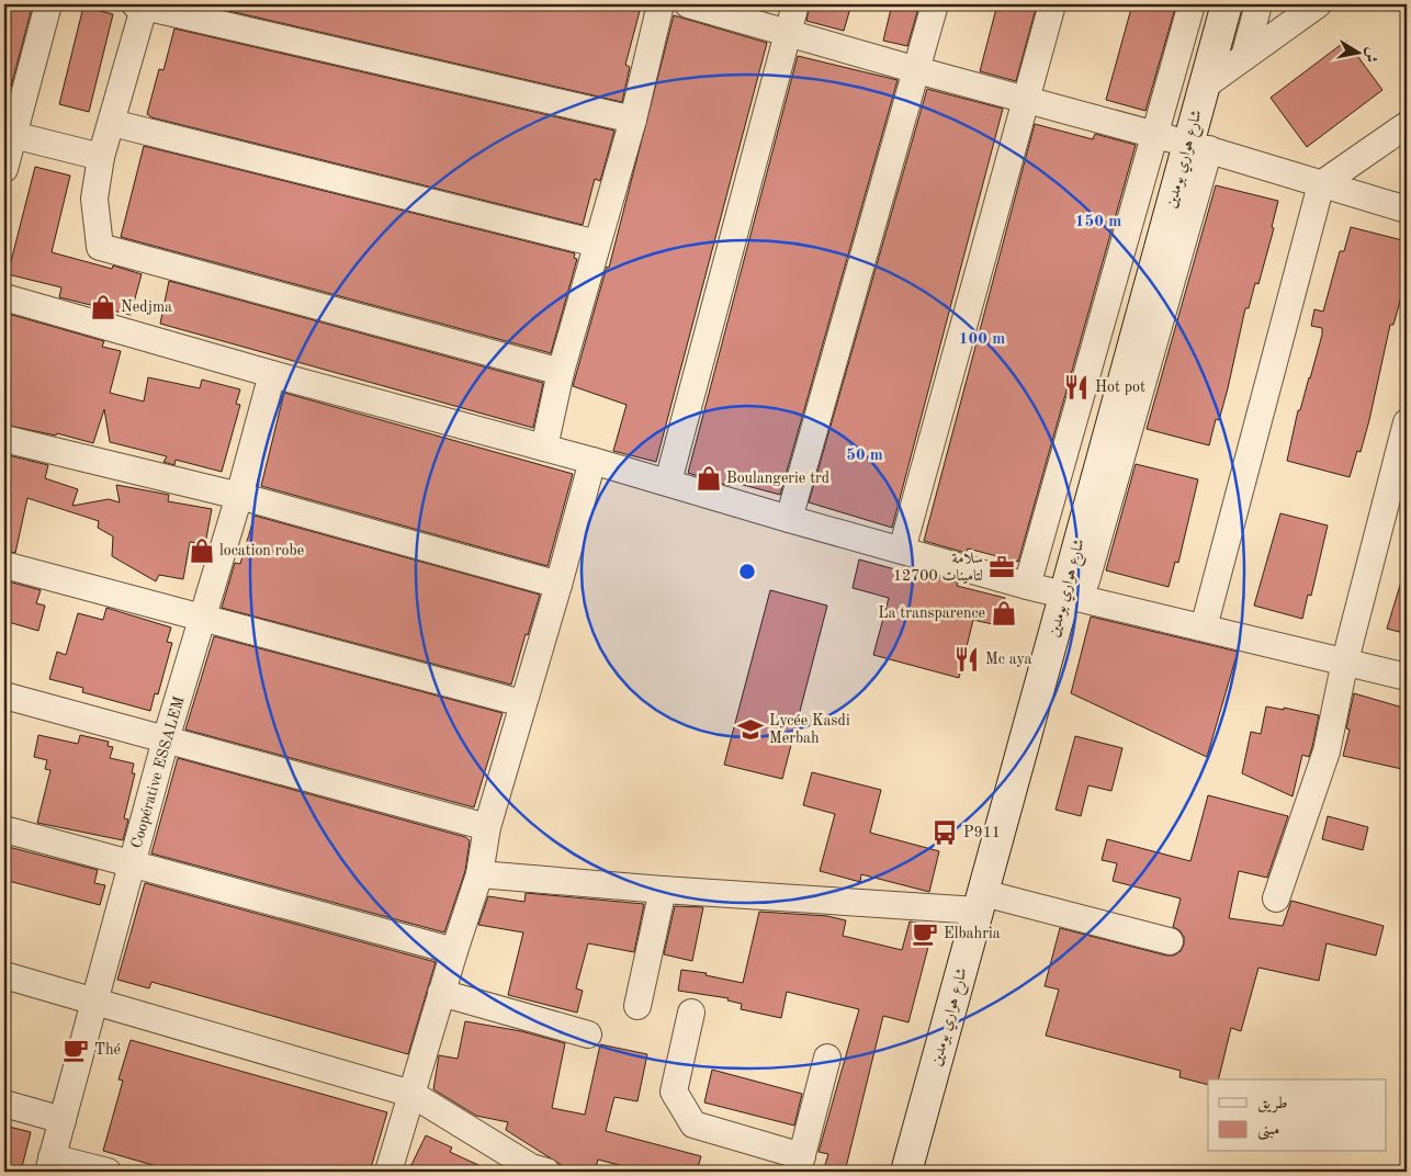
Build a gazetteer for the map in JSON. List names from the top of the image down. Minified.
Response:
{"streets":{"main road":["شارع هواري بومدين"],"street":["Coopérative ESSALEM"]},"places":{"shop":["Nedjma","Boulangerie trd","location robe","La transparence"],"restaurant":["Hot pot","Mc aya"],"office":["سلامة لتامينات 12700"],"school or university":["Lycée Kasdi Merbah"],"bus stop":["P911"],"cafe":["Elbahria","Thé"]},"legend":["طريق","مبنى"],"north":"right","rings":["150 m","100 m","50 m"]}
